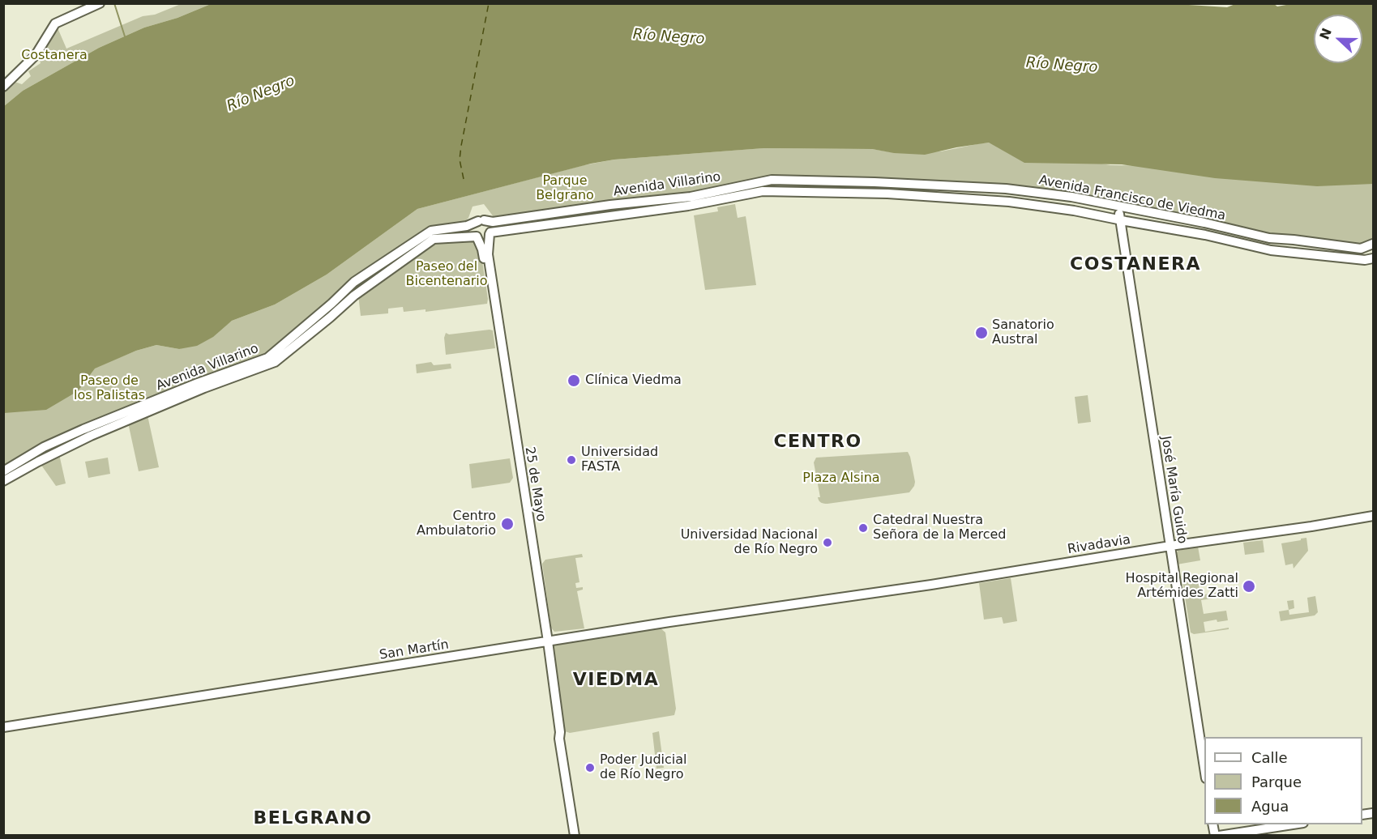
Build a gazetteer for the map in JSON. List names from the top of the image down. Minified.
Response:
{"streets":{"main road":["Avenida Villarino","Avenida Francisco de Viedma","25 de Mayo","José María Guido","Rivadavia","San Martín"]},"crossings":[["Avenida Villarino","Avenida Francisco de Viedma"],["Avenida Villarino","25 de Mayo"],["Avenida Francisco de Viedma","José María Guido"],["25 de Mayo","San Martín"],["José María Guido","Rivadavia"],["Rivadavia","San Martín"]],"districts":["COSTANERA","CENTRO","VIEDMA","BELGRANO"],"water":["Río Negro"],"parks":["Costanera","Parque Belgrano","Paseo del Bicentenario","Paseo de los Palistas","Plaza Alsina"],"places":["Sanatorio Austral","Clínica Viedma","Universidad FASTA","Centro Ambulatorio","Catedral Nuestra Señora de la Merced","Universidad Nacional de Río Negro","Hospital Regional Artémides Zatti","Poder Judicial de Río Negro"],"legend":["Calle","Parque","Agua"],"north":"left"}
